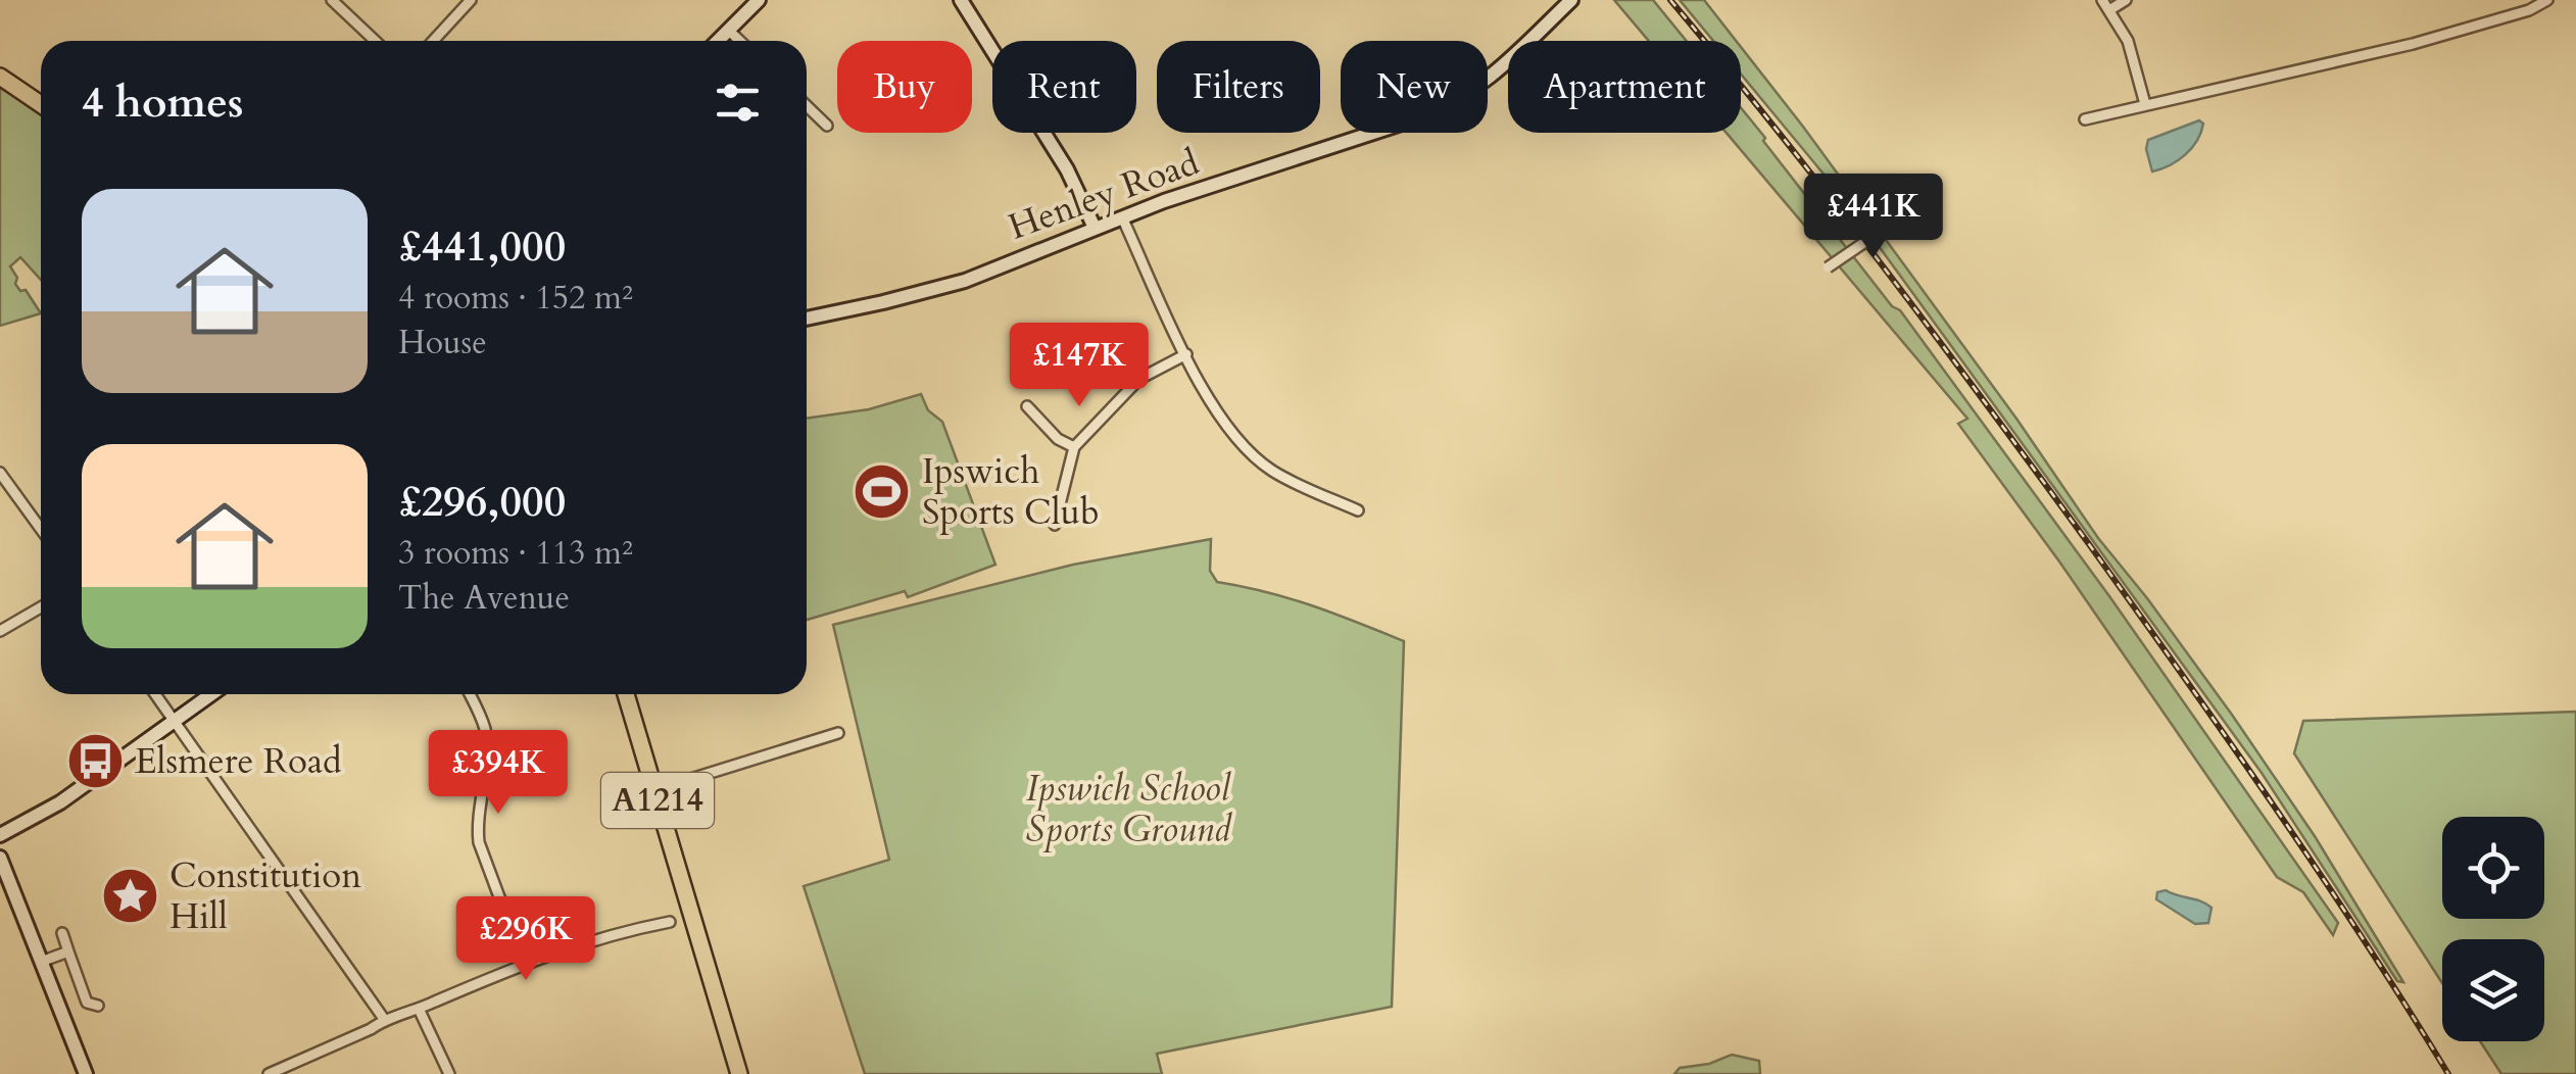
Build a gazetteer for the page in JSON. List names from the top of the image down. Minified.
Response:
{"streets":{"main road":["A1214"],"street":["Henley Road"]},"parks":["Ipswich School Sports Ground"],"places":{"sports":["Ipswich Sports Club"],"bus stop":["Elsmere Road"],"place":["Constitution Hill"]},"page":{"chip":["Buy","Rent","Filters","New","Apartment"],"heading":"4 homes","list":[{"name":"£441,000","note":"4 rooms · 152 m² · House"},{"name":"£296,000","note":"3 rooms · 113 m² · The Avenue"}],"price":["£441K","£147K","£394K","£296K"]}}
